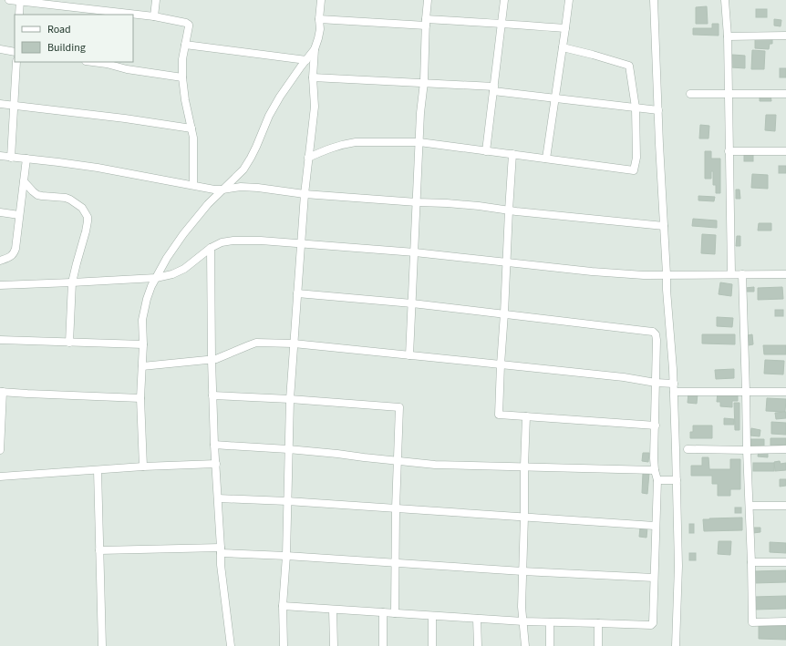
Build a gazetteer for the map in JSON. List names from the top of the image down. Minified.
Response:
{"legend":["Road","Building"]}
